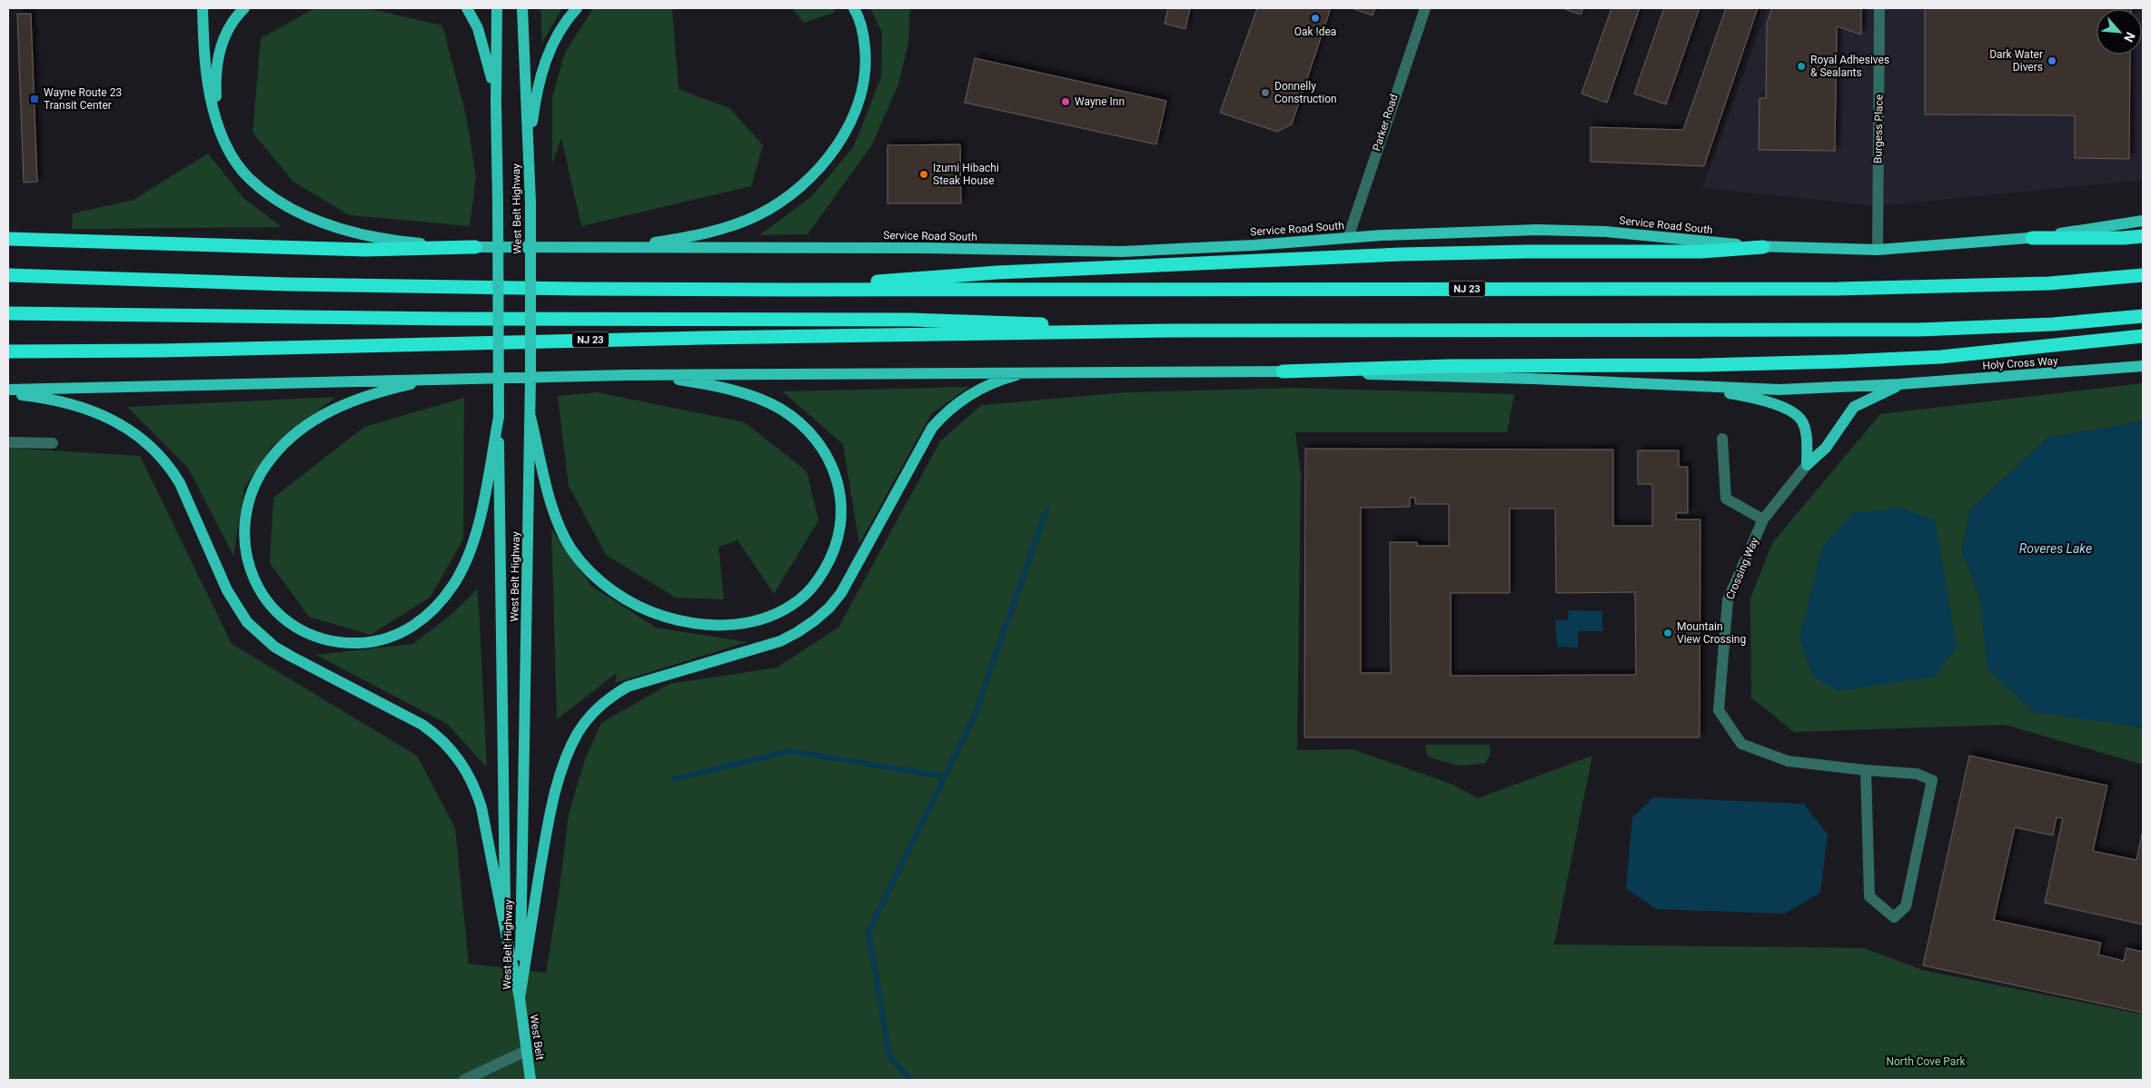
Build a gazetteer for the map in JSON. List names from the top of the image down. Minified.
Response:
{"streets":{"highway":["NJ 23"],"main road":["West Belt Highway","Service Road South","Holy Cross Way","West Belt"],"street":["Parker Road","Burgess Place","Crossing Way"]},"crossings":[["Parker Road","Service Road South"],["Burgess Place","Service Road South"],["West Belt Highway","West Belt"]],"water":["Roveres Lake"],"parks":["North Cove Park"],"places":{"other":["Oak !dea","Dark Water Divers","Royal Adhesives & Sealants","Donnelly Construction","Wayne Inn","Izumi Hibachi Steak House","Mountain View Crossing"],"transit":["Wayne Route 23 Transit Center"]},"north":"bottom right"}
